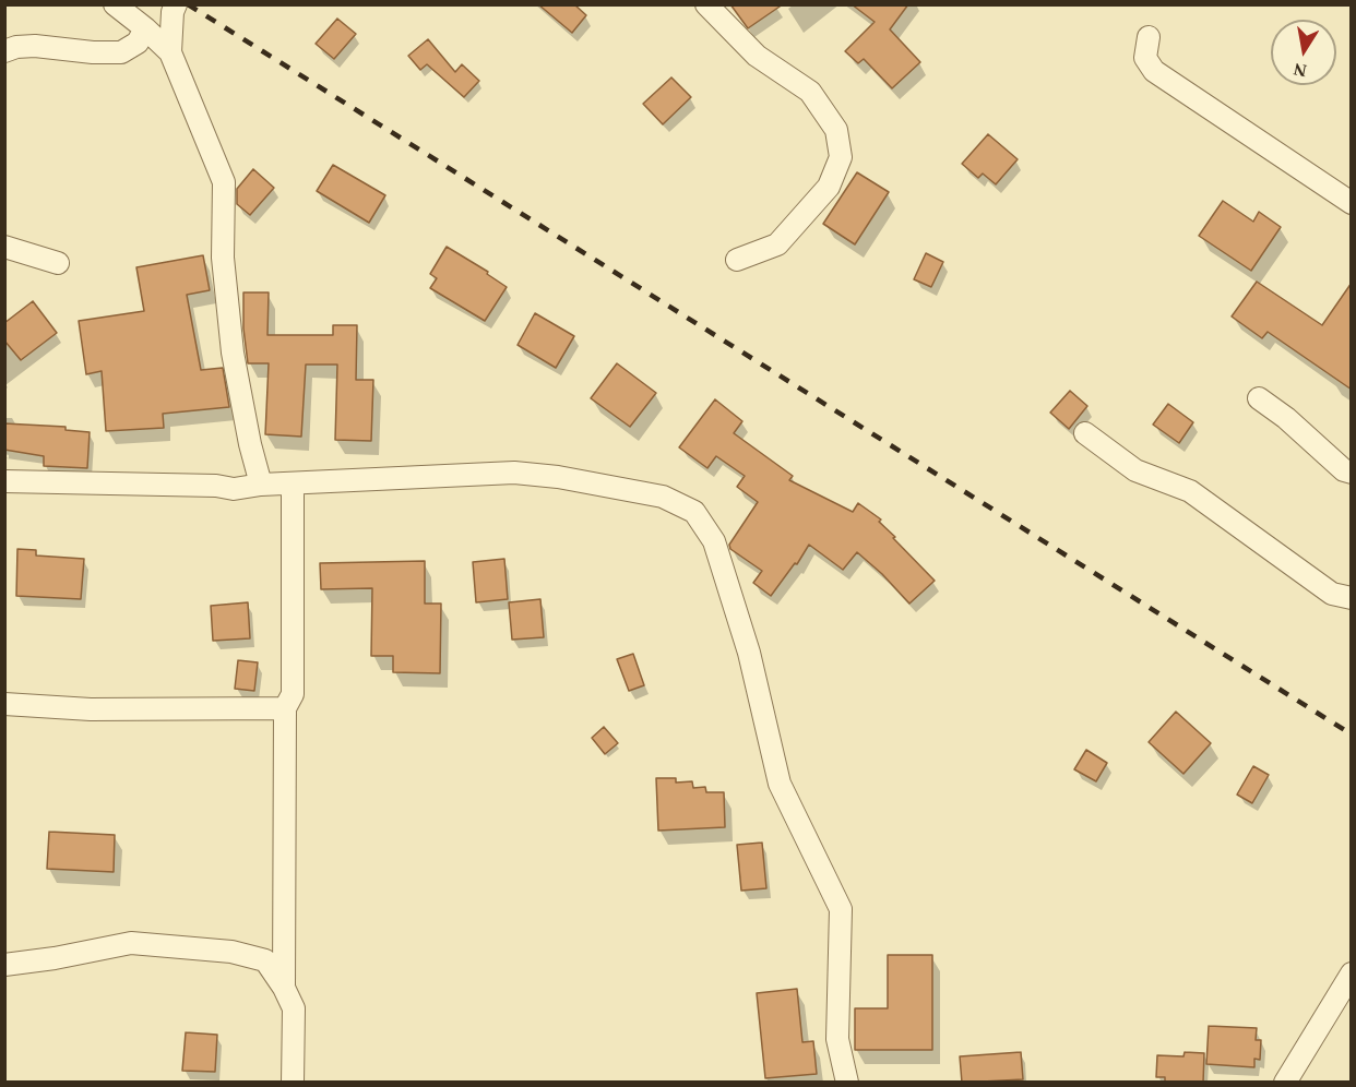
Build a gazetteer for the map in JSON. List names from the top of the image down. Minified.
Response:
{"north":"bottom"}
